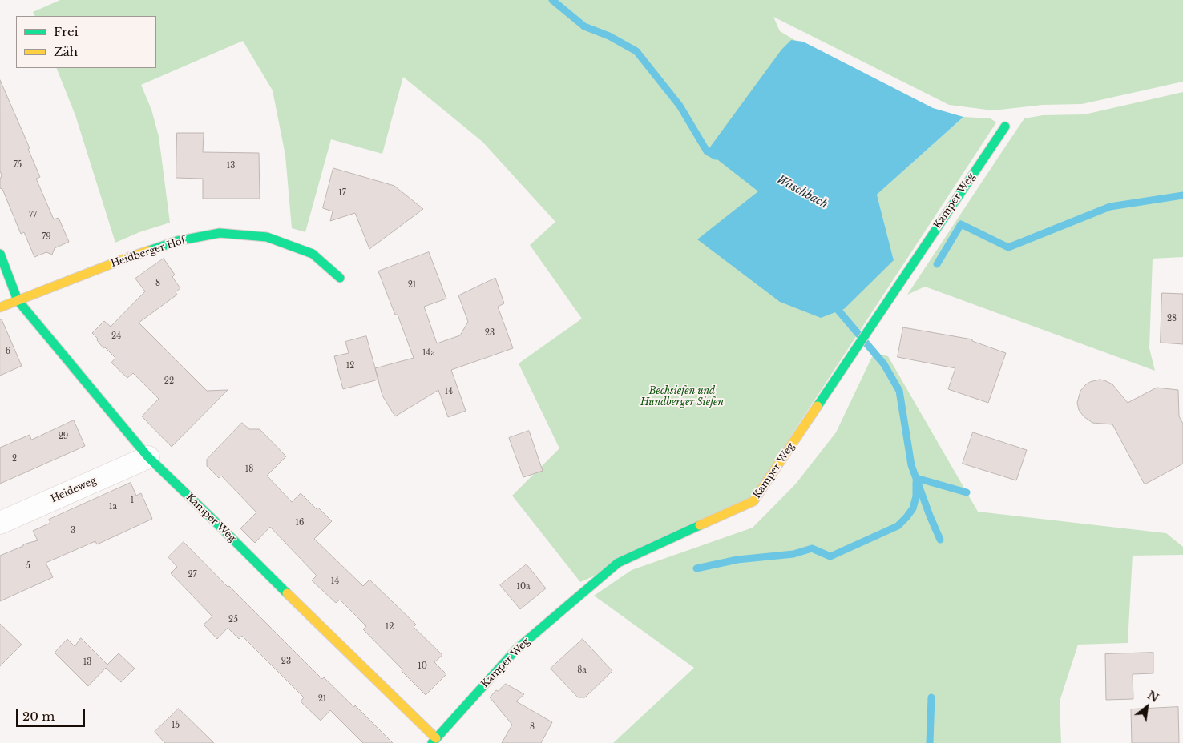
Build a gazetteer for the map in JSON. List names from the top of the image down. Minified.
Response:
{"streets":{"street":["Kamper Weg","Heidberger Hof","Heideweg"]},"crossings":[["Kamper Weg","Heidberger Hof"],["Kamper Weg","Heideweg"]],"water":["Waschbach"],"parks":["Bechsiefen und Hundberger Siefen"],"house_numbers":["75","13","17","77","79","8","21","28","23","24","6","14a","12","22","14","29","2","18","1","1a","16","3","5","27","14","10a","25","12","23","13","10","8a","21","15","8"],"legend":["Frei","Zäh"],"scale_bar":"20 m","north":"top right"}
